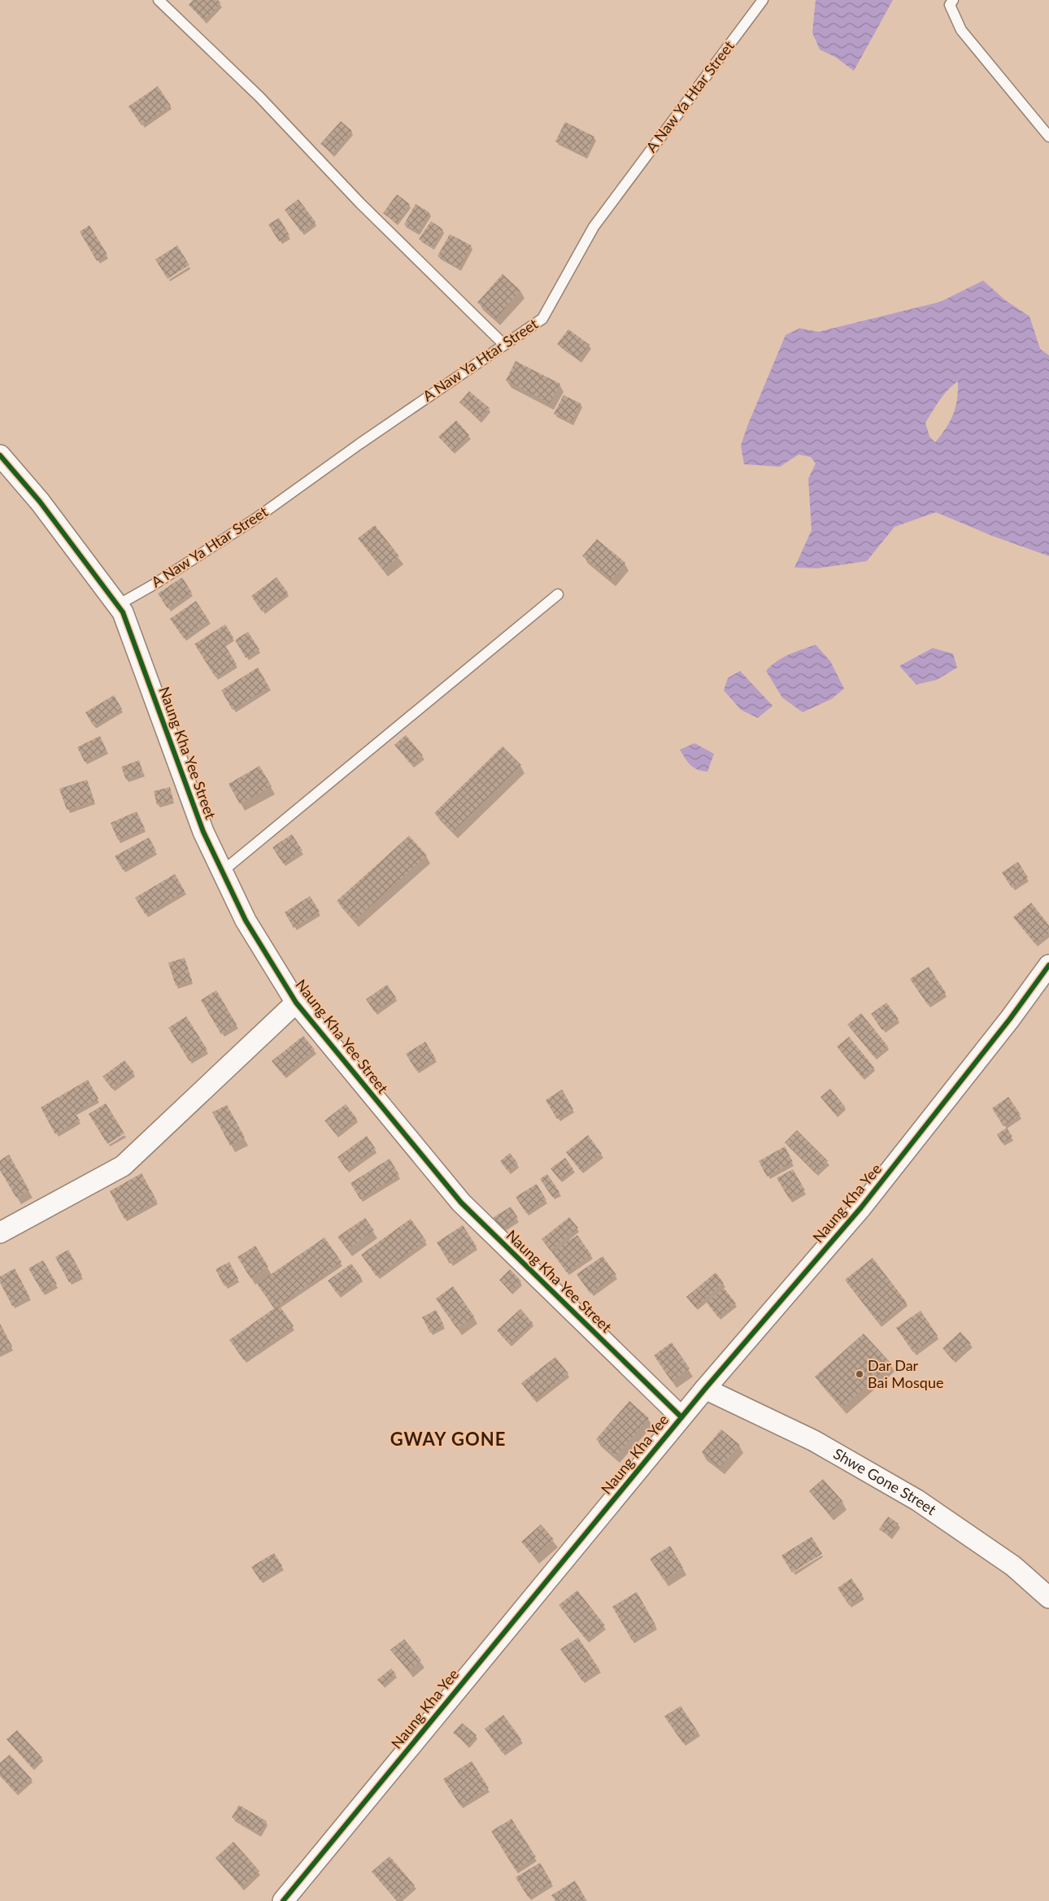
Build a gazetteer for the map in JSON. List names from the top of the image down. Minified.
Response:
{"streets":{"street":["Naung Kha Yee Street","Naung Kha Yee","Shwe Gone Street"],"lane":["A Naw Ya Htar Street"]},"crossings":[["A Naw Ya Htar Street","Naung Kha Yee Street"],["Naung Kha Yee Street","Naung Kha Yee"],["Naung Kha Yee","Shwe Gone Street"]],"districts":["GWAY GONE"],"places":["Dar Dar Bai Mosque"]}
